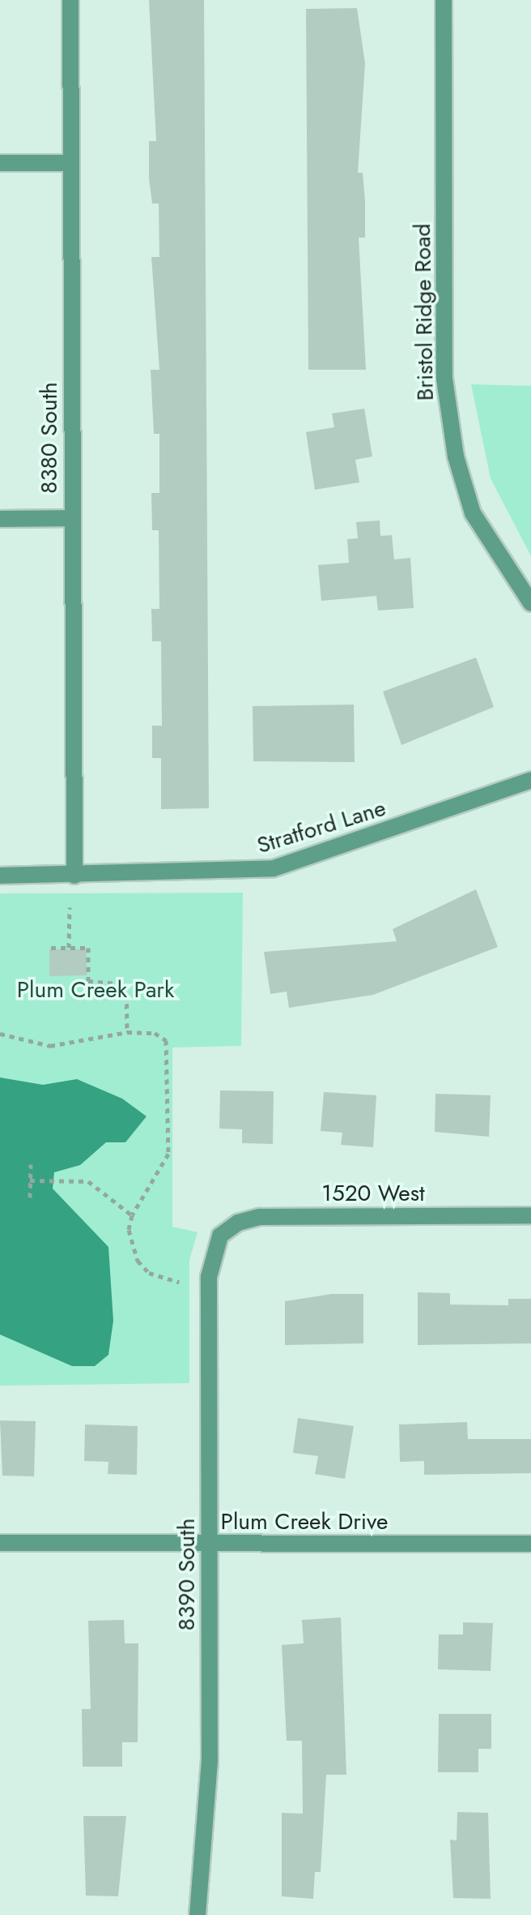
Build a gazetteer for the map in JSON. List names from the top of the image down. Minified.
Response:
{"streets":{"street":["Bristol Ridge Road","8380 South","Stratford Lane","1520 West","Plum Creek Drive","8390 South"]},"crossings":[["8380 South","Stratford Lane"],["1520 West","8390 South"],["Plum Creek Drive","8390 South"]],"parks":["Plum Creek Park"]}
